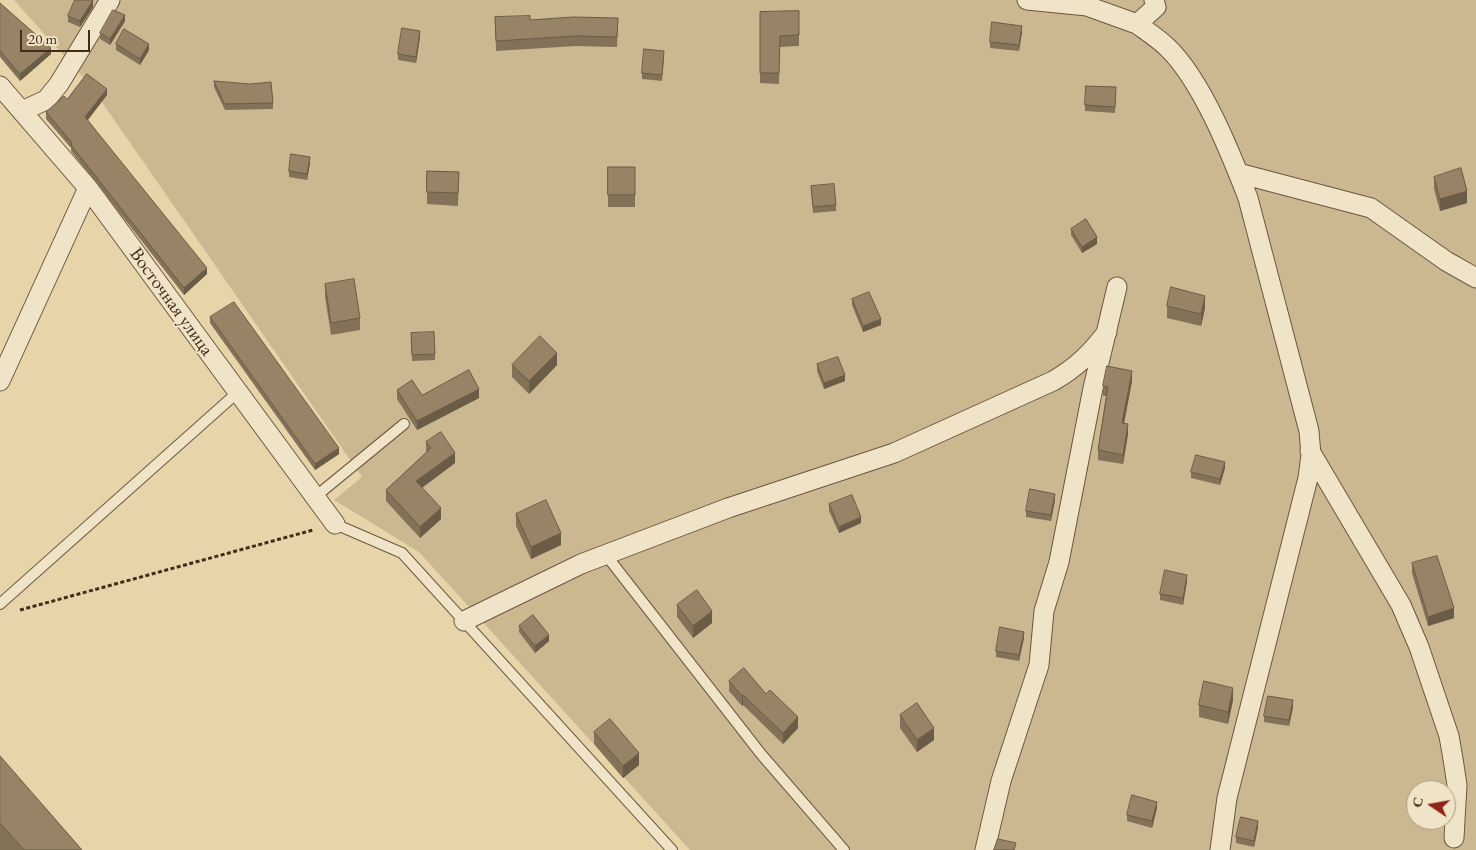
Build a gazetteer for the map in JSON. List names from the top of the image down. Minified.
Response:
{"streets":{"street":["Восточная улица"]},"scale_bar":"20 m","north":"left"}
